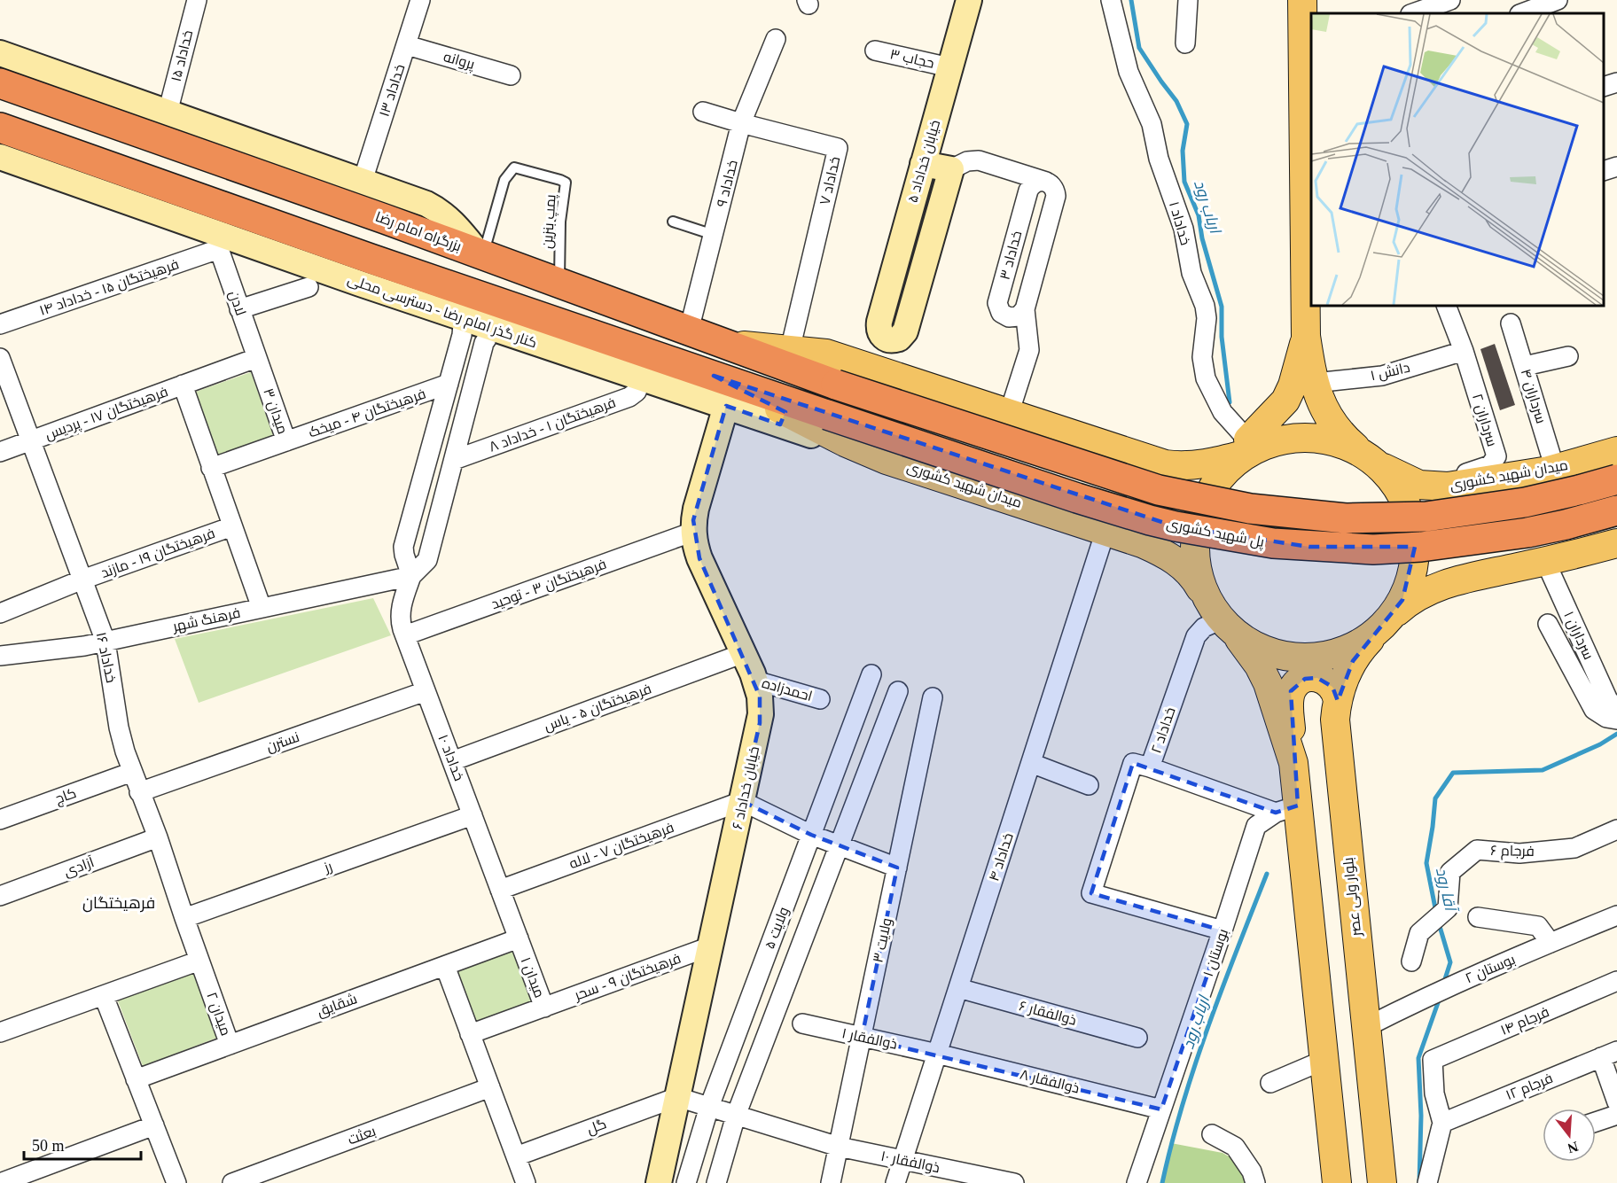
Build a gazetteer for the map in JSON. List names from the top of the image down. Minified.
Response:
{"streets":{"highway":["بزرگراه امام رضا","پل شهید کشوری"],"main road":["خیابان خداداد ۵","کنار گذر امام رضا - دسترسی محلی","میدان شهید کشوری","خیابان خداداد ۶","بلوار ولی عصر"],"street":["خداداد ۱۵","حجاب ۳","پروانه","خداداد ۱۳","خداداد ۷","خداداد ۹","خداداد ۱","خداداد ۳","فرهیختگان ۱۵ - خداداد ۱۴","لادن","دانش ۱","سرداران ۴","میدان ۳","فرهیختگان ۱۷ - پردیس","فرهیختگان ۴ - میخک","سرداران ۲","فرهیختگان ۱ - خداداد ۸","فرهیختگان ۱۹ - مازند","فرهیختگان ۳ - توحید","فرهنگ شهر","سرداران ۱","خداداد ۱۶","احمدزاده","فرهیختگان ۵ - یاس","خداداد ۲","نسترن","خداداد ۱۰","کاج","فرهیختگان ۷ - لاله","فرجام ۶","خداداد ۴","آزادی","رز","ولایت ۵","ولایت ۳","بوستان ۱","بوستان ۲","فرهیختگان ۹ - سحر","میدان ۱","شقایق","ذوالفقار ۶","میدان ۲","فرجام ۱۴","ذوالفقار ۱","ذوالفقار ۸","فرجام ۱۲","گل","بعثت","ذوالفقار ۱۰"],"lane":["پمپ بنزین"]},"crossings":[["حجاب ۳","خیابان خداداد ۵"],["پروانه","خداداد ۱۳"],["خیابان خداداد ۵","بزرگراه امام رضا"],["خیابان خداداد ۵","میدان شهید کشوری"],["خیابان خداداد ۵","پل شهید کشوری"],["خداداد ۷","خداداد ۹"],["خداداد ۷","میدان شهید کشوری"],["خداداد ۹","بزرگراه امام رضا"],["پمپ بنزین","بزرگراه امام رضا"],["خداداد ۱","میدان شهید کشوری"],["بزرگراه امام رضا","میدان شهید کشوری"],["بزرگراه امام رضا","پل شهید کشوری"],["خداداد ۳","میدان شهید کشوری"],["فرهیختگان ۱۵ - خداداد ۱۴","لادن"],["لادن","میدان ۳"],["کنار گذر امام رضا - دسترسی محلی","فرهیختگان ۱ - خداداد ۸"],["کنار گذر امام رضا - دسترسی محلی","میدان شهید کشوری"],["کنار گذر امام رضا - دسترسی محلی","خداداد ۱۰"],["کنار گذر امام رضا - دسترسی محلی","خیابان خداداد ۶"],["دانش ۱","سرداران ۲"],["سرداران ۴","میدان شهید کشوری"],["میدان ۳","فرهیختگان ۴ - میخک"],["فرهیختگان ۱۷ - پردیس","خداداد ۱۶"],["سرداران ۲","میدان شهید کشوری"],["فرهیختگان ۱ - خداداد ۸","خداداد ۱۰"],["میدان شهید کشوری","پل شهید کشوری"],["میدان شهید کشوری","سرداران ۱"],["میدان شهید کشوری","خداداد ۲"],["میدان شهید کشوری","خداداد ۴"],["میدان شهید کشوری","بلوار ولی عصر"],["فرهیختگان ۱۹ - مازند","خداداد ۱۶"],["فرهیختگان ۳ - توحید","خداداد ۱۰"],["فرهیختگان ۳ - توحید","خیابان خداداد ۶"],["فرهنگ شهر","خداداد ۱۶"],["فرهنگ شهر","خداداد ۱۰"],["خداداد ۱۶","نسترن"],["خداداد ۱۶","کاج"],["خداداد ۱۶","آزادی"],["خداداد ۱۶","رز"],["خداداد ۱۶","میدان ۲"],["احمدزاده","خیابان خداداد ۶"],["فرهیختگان ۵ - یاس","خداداد ۱۰"],["فرهیختگان ۵ - یاس","خیابان خداداد ۶"],["خداداد ۲","بوستان ۱"],["نسترن","خداداد ۱۰"],["خداداد ۱۰","فرهیختگان ۷ - لاله"],["خداداد ۱۰","رز"],["خداداد ۱۰","میدان ۱"],["خیابان خداداد ۶","فرهیختگان ۷ - لاله"],["خیابان خداداد ۶","فرهیختگان ۹ - سحر"],["خیابان خداداد ۶","گل"],["خیابان خداداد ۶","ذوالفقار ۱۰"],["خداداد ۴","ذوالفقار ۶"],["خداداد ۴","ذوالفقار ۱"],["خداداد ۴","ذوالفقار ۸"],["خداداد ۴","ذوالفقار ۱۰"],["بلوار ولی عصر","بوستان ۲"],["ولایت ۵","ذوالفقار ۱۰"],["ولایت ۳","ذوالفقار ۱"],["ولایت ۳","ذوالفقار ۱۰"],["بوستان ۱","ذوالفقار ۸"],["فرهیختگان ۹ - سحر","میدان ۱"],["میدان ۱","شقایق"],["شقایق","میدان ۲"],["فرجام ۱۴","فرجام ۱۲"],["ذوالفقار ۱","ذوالفقار ۸"],["گل","ذوالفقار ۱۰"]],"districts":["فرهیختگان"],"water":["ارباب رود","آقا رود"],"scale_bar":"50 m","north":"bottom"}
